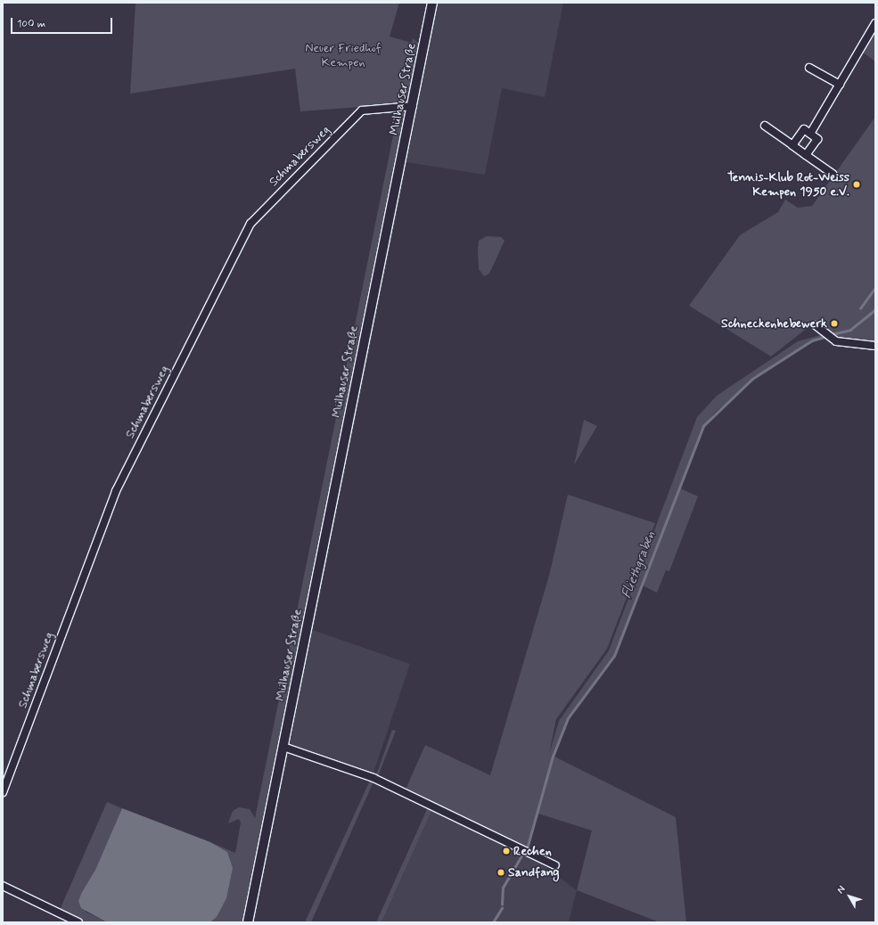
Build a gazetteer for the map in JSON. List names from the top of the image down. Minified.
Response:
{"streets":{"street":["Mülhauser Straße","Schmabersweg"]},"crossings":[["Mülhauser Straße","Schmabersweg"]],"water":["Fliethgraben"],"parks":["Neuer Friedhof Kempen"],"places":["Tennis-Klub Rot-Weiss Kempen 1950 e.V.","Schneckenhebewerk","Rechen","Sandfang"],"scale_bar":"100 m","north":"top left"}
